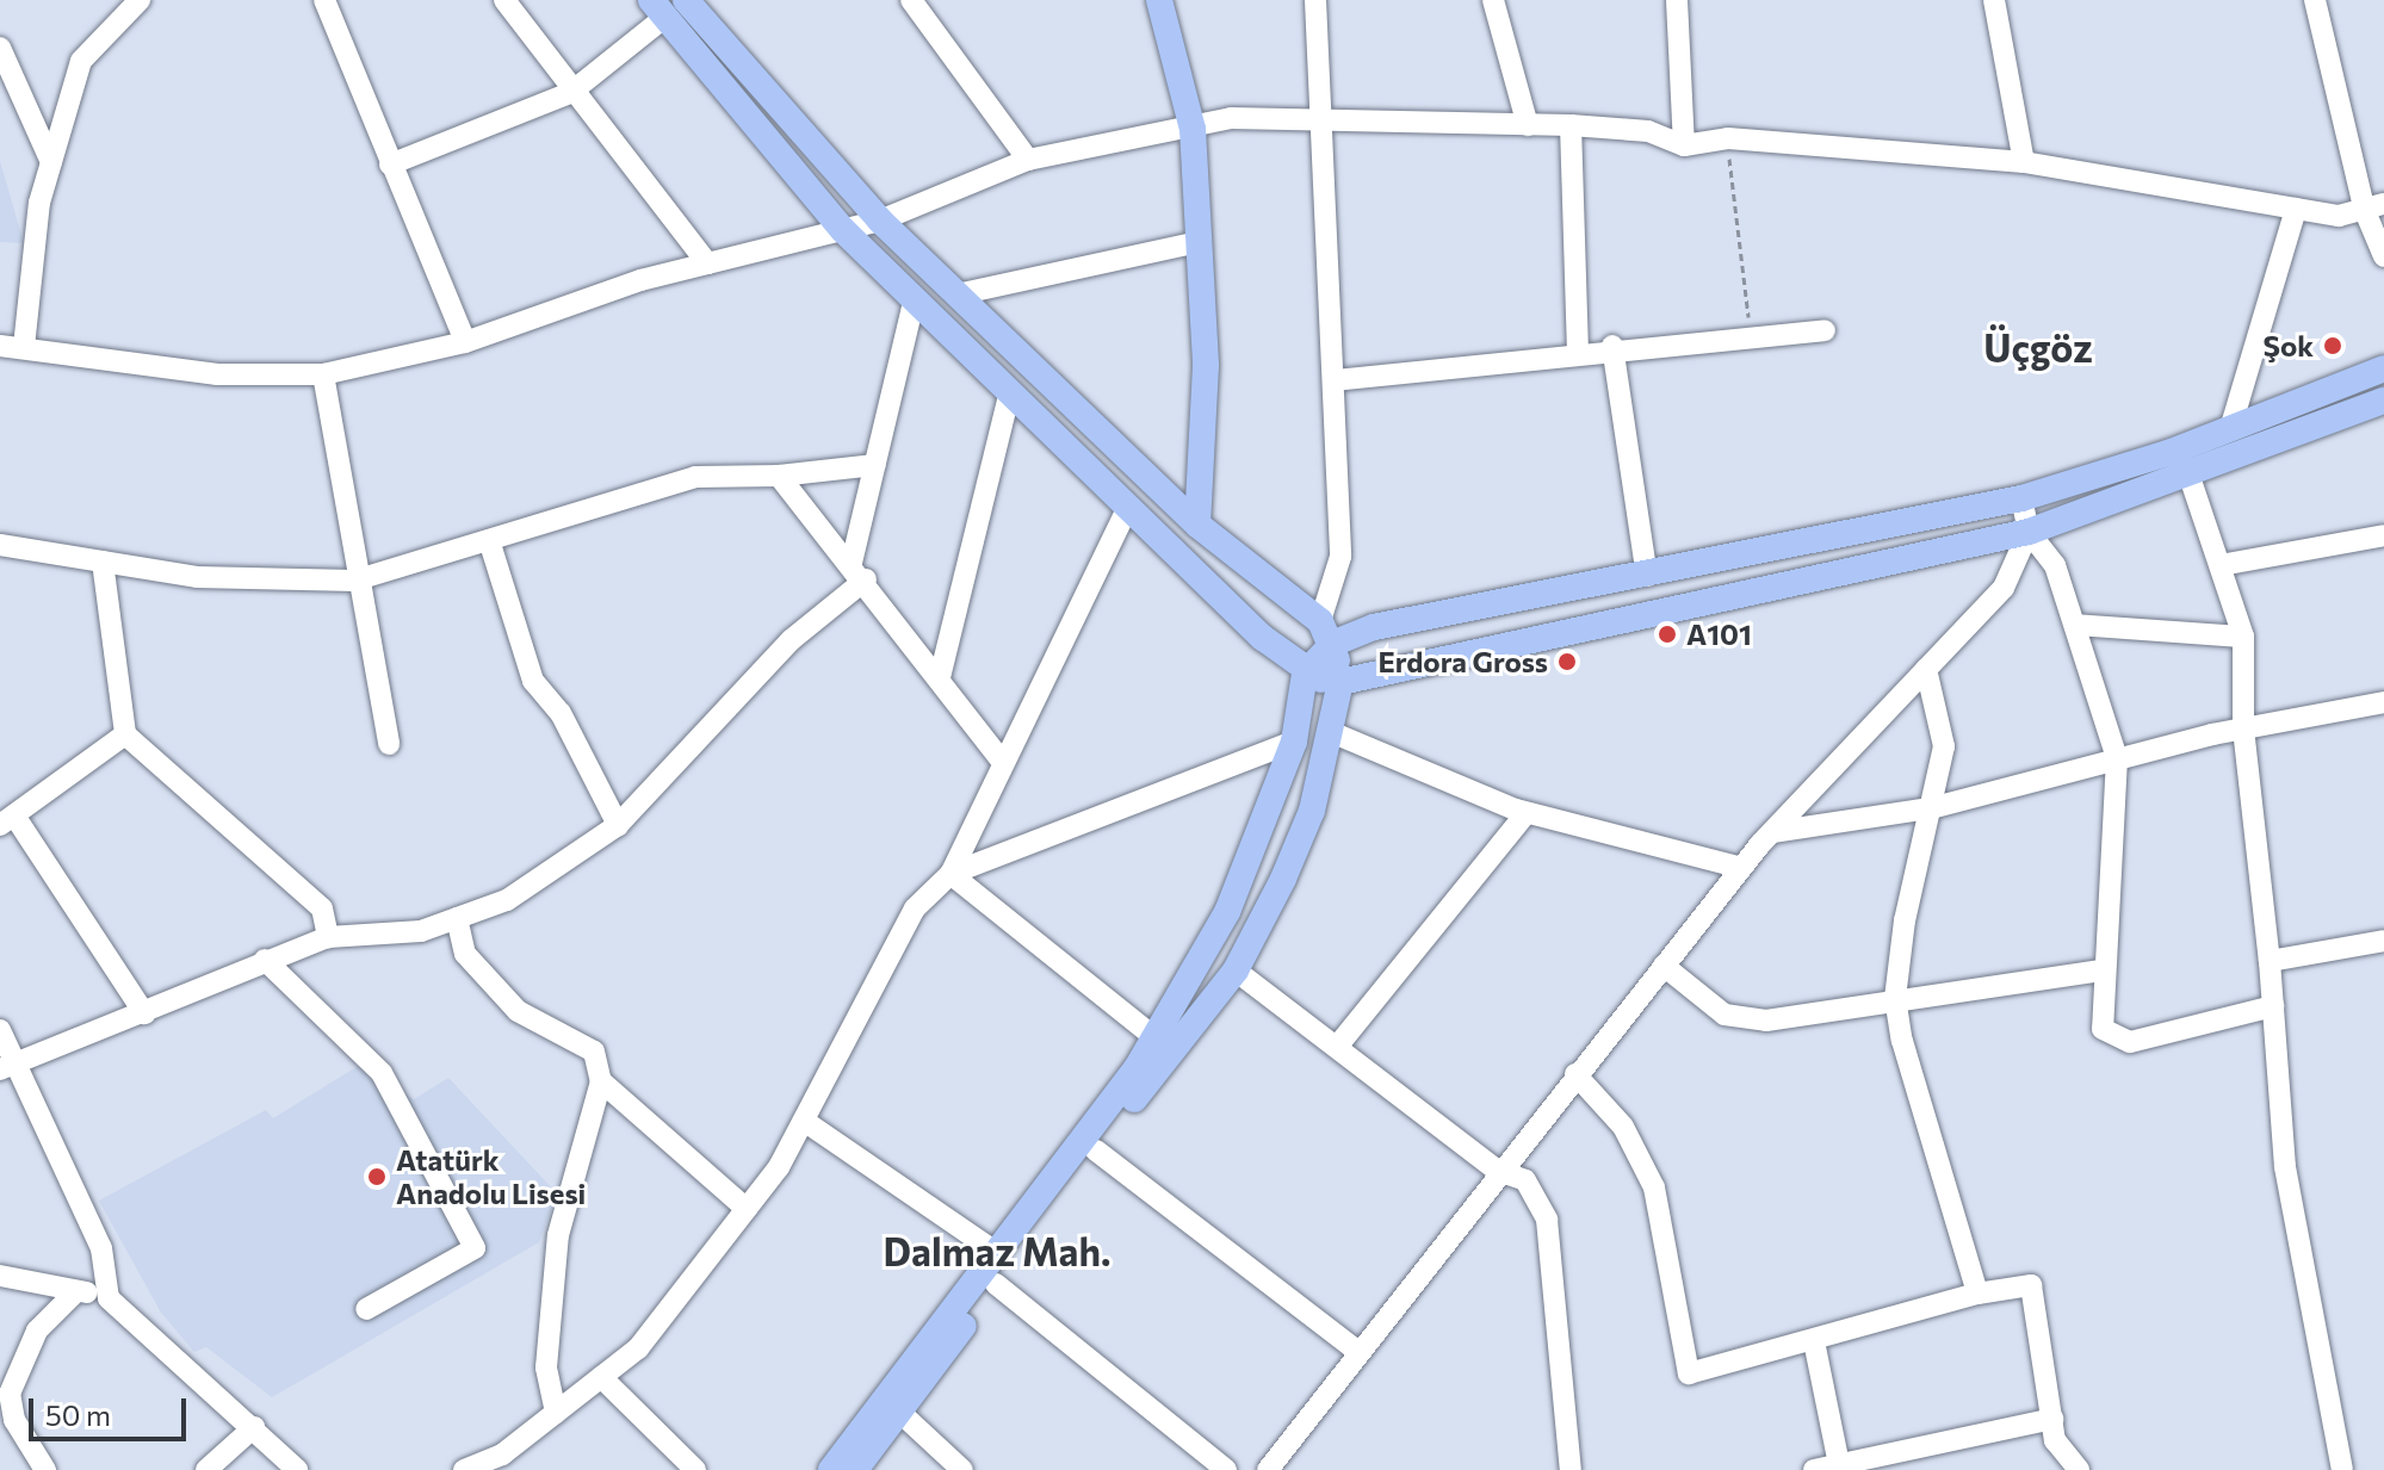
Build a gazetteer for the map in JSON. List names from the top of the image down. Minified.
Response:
{"districts":["Üçgöz","Dalmaz Mah."],"places":["Şok","A101","Erdora Gross","Atatürk Anadolu Lisesi"],"scale_bar":"50 m"}
